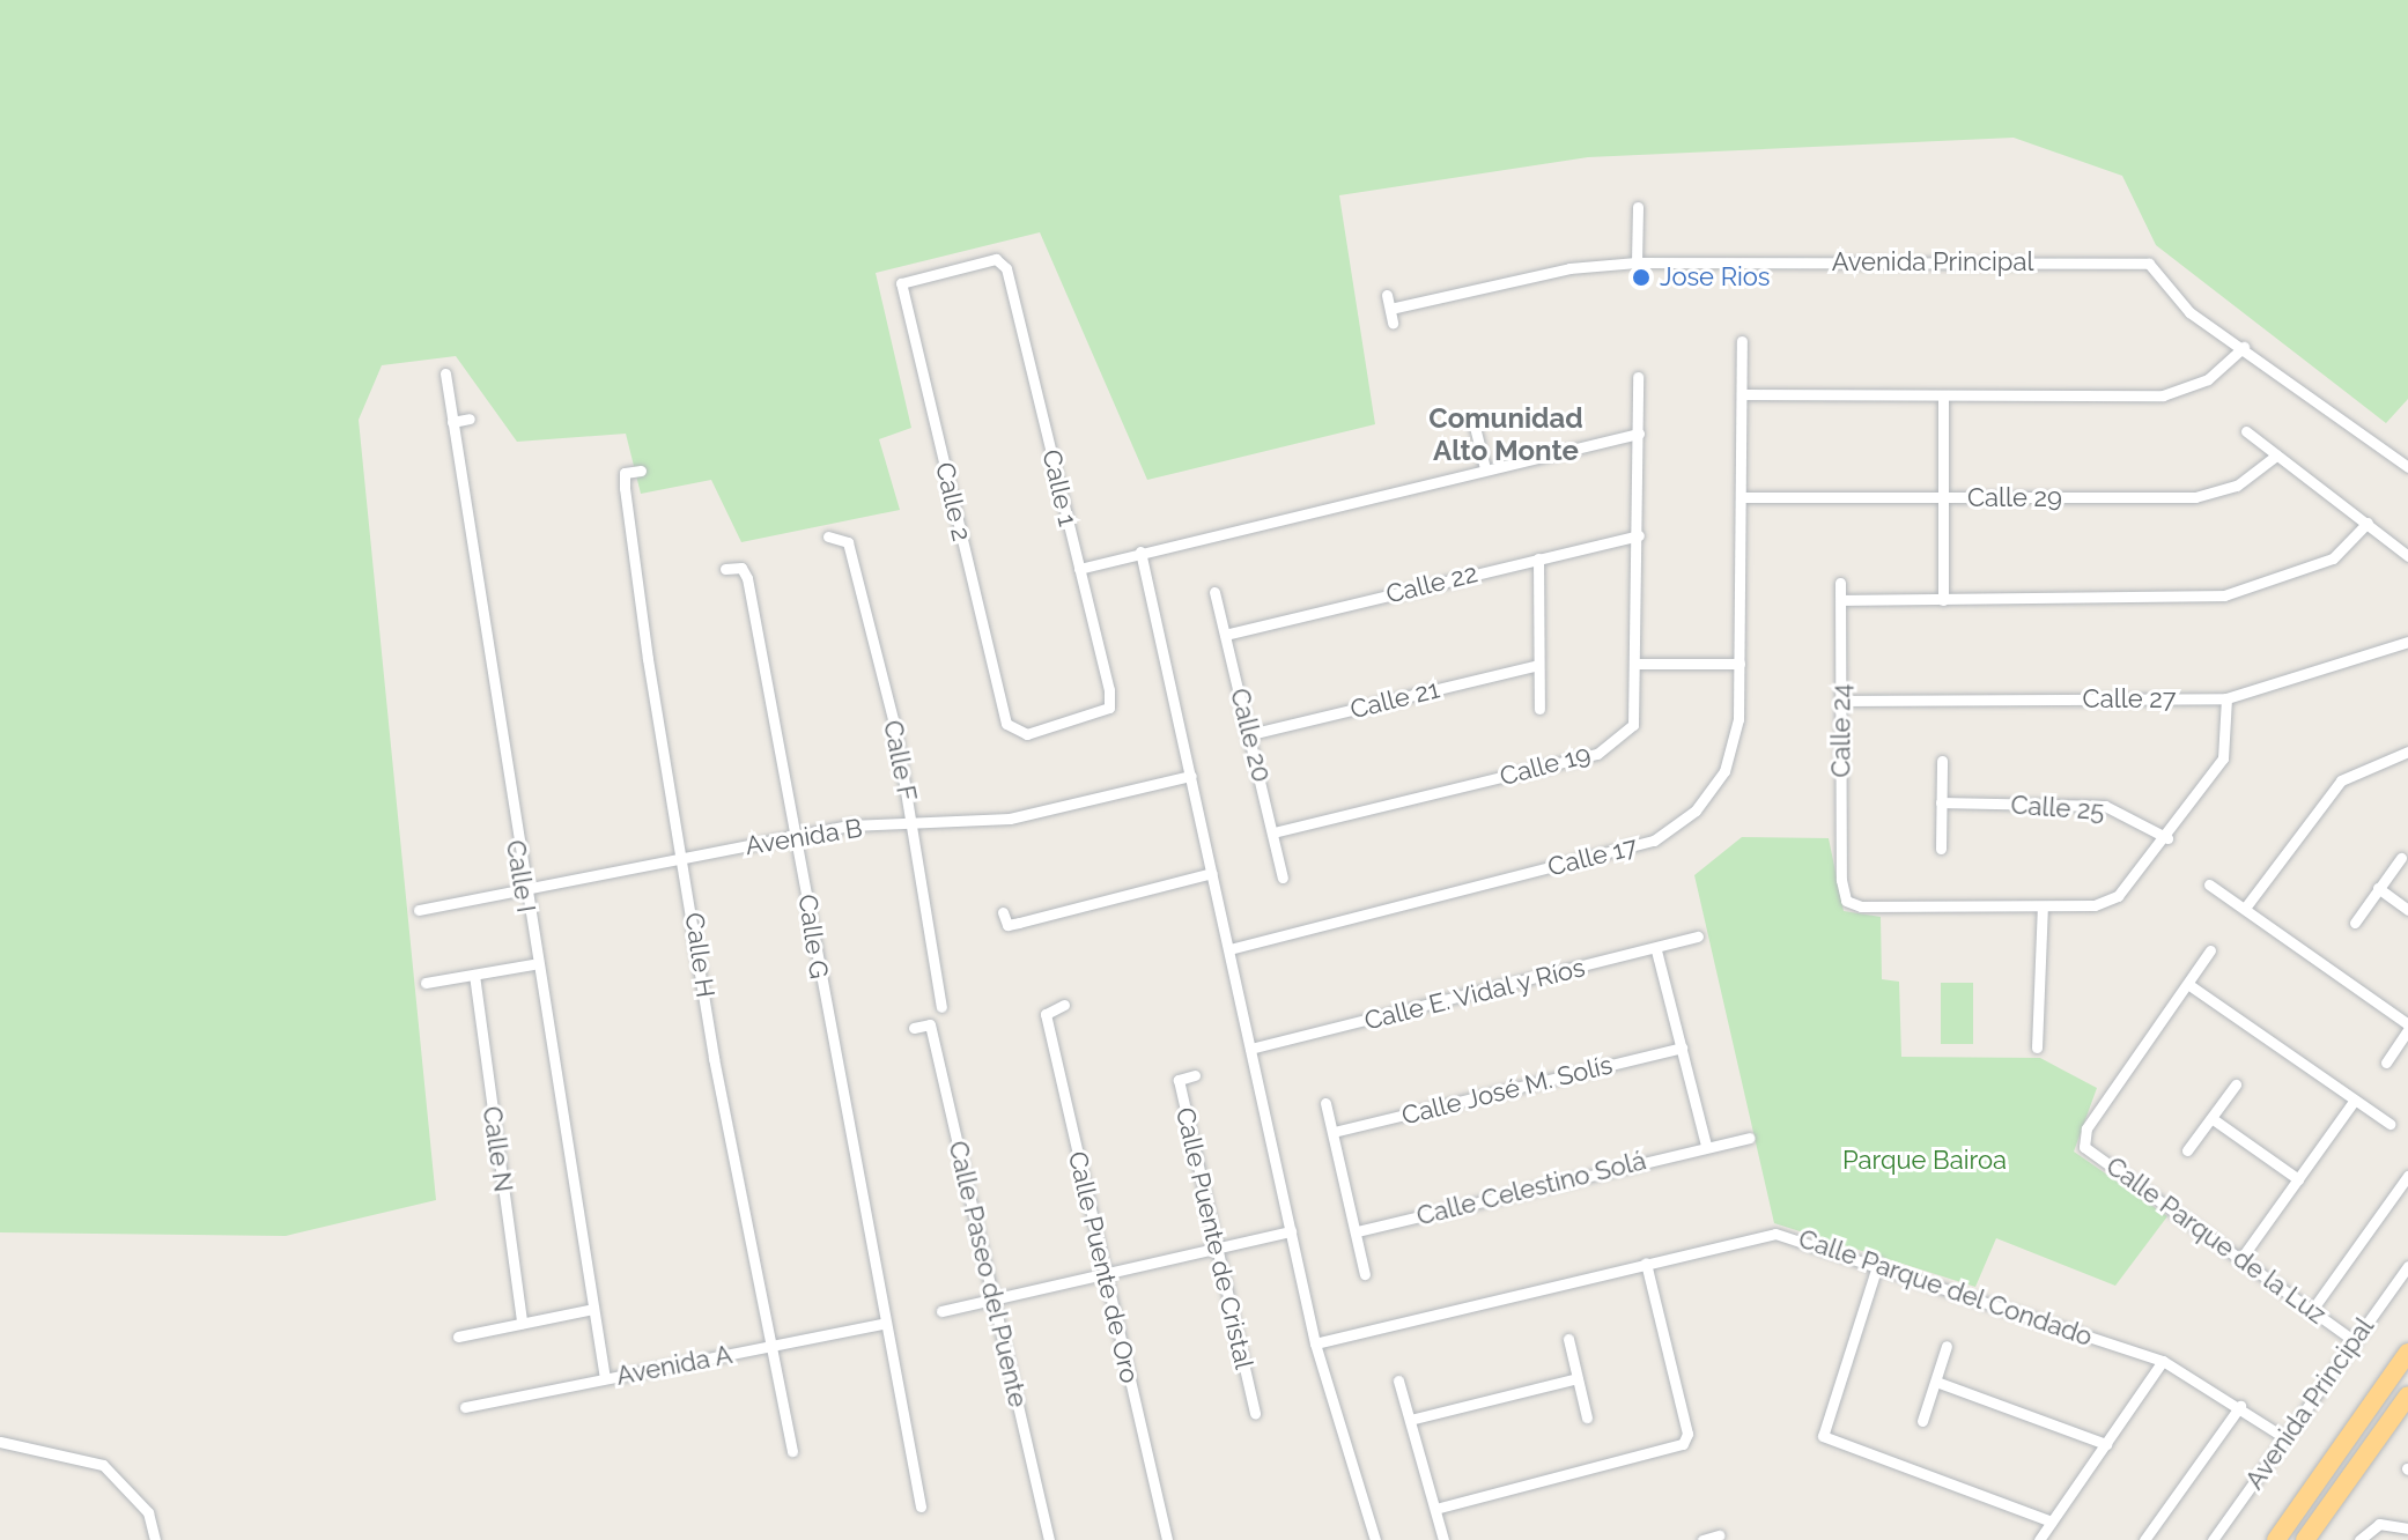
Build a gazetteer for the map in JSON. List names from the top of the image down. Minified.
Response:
{"streets":{"street":["Avenida Principal","Calle 1","Calle 29","Calle 2","Calle 22","Calle 21","Calle 27","Calle 24","Calle 20","Calle F","Calle 19","Calle 25","Avenida B","Calle 17","Calle I","Calle G","Calle H","Calle E. Vidal y Ríos","Calle José M. Solís","Calle N","Calle Celestino Solá","Calle Puente de Cristal","Calle Parque de la Luz","Calle Puente de Oro","Calle Paseo del Puente","Calle Parque del Condado","Avenida A"]},"crossings":[["Avenida Principal","Calle Parque de la Luz"],["Avenida Principal","Calle Parque del Condado"],["Calle 1","Calle 2"],["Calle 29","Calle 17"],["Calle 22","Calle 20"],["Calle 22","Calle 19"],["Calle 21","Calle 20"],["Calle 27","Calle 24"],["Calle 24","Calle 25"],["Calle 20","Calle 19"],["Calle F","Avenida B"],["Avenida B","Calle I"],["Avenida B","Calle G"],["Avenida B","Calle H"],["Calle I","Avenida A"],["Calle G","Avenida A"],["Calle H","Avenida A"]],"districts":["Comunidad Alto Monte"],"parks":["Parque Bairoa"],"places":["Jose Rios"]}
